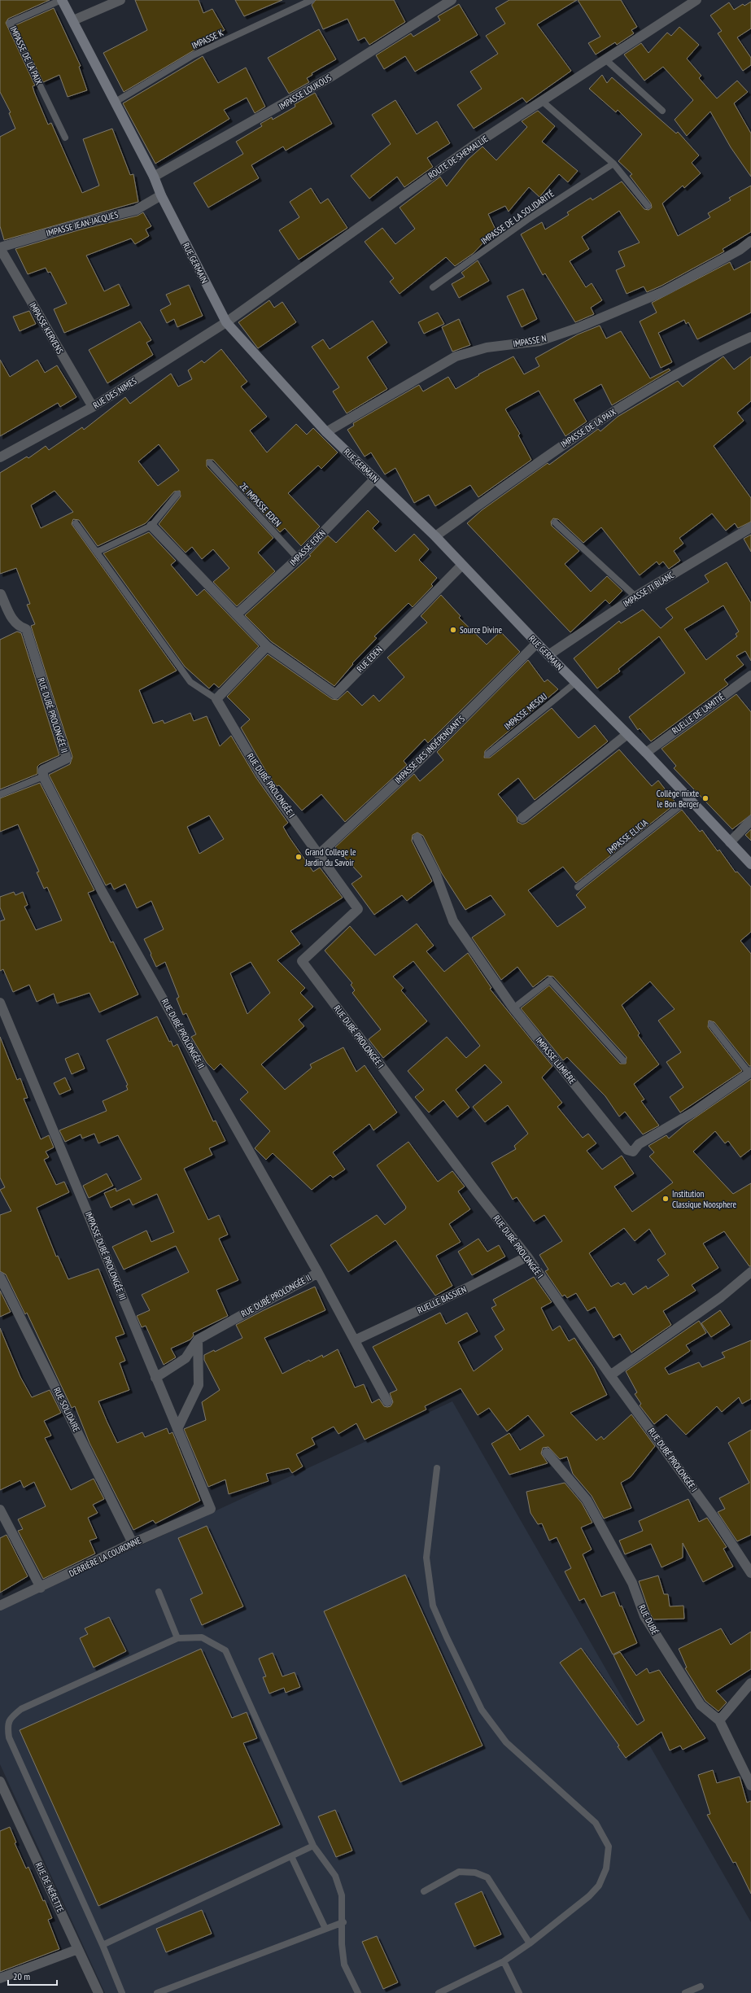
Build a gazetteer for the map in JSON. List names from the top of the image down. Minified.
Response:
{"streets":{"street":["IMPASSE DE LA PAIX","IMPASSE LOUKOUS","ROUTE DE SHEMALLIE","IMPASSE JEAN-JACQUES","RUE GERMAIN","IMPASSE KERVENS","IMPASSE N","RUE DES NIMES","IMPASSE EDEN","IMPASSE TI BLANC","RUE EDEN","RUELLE DE L'AMITIÉ","RUE DUBÉ PROLONGÉE II","IMPASSE DES INDÉPENDANTS","RUE DUBÉ PROLONGÉE I","IMPASSE LUMIÈRE","IMPASSE DUBÉ PROLONGÉE III","RUELLE BASSIEN","RUE SOLIDAIRE","DERRIÈRE LA COURONNE","RUE DUBÉ","RUE DE NÉRETTE"],"lane":["IMPASSE K","IMPASSE DE LA SOLIDARITÉ","2E IMPASSE EDEN","IMPASSE MESOU","IMPASSE ELICIA"]},"crossings":[["IMPASSE K","RUE GERMAIN"],["IMPASSE DE LA PAIX","RUE GERMAIN"],["IMPASSE LOUKOUS","RUE GERMAIN"],["ROUTE DE SHEMALLIE","RUE GERMAIN"],["ROUTE DE SHEMALLIE","RUE DES NIMES"],["IMPASSE JEAN-JACQUES","RUE GERMAIN"],["IMPASSE JEAN-JACQUES","IMPASSE KERVENS"],["RUE GERMAIN","IMPASSE N"],["RUE GERMAIN","RUE DES NIMES"],["RUE GERMAIN","IMPASSE EDEN"],["RUE GERMAIN","IMPASSE TI BLANC"],["RUE GERMAIN","RUE EDEN"],["RUE GERMAIN","IMPASSE MESOU"],["RUE GERMAIN","RUELLE DE L'AMITIÉ"],["RUE GERMAIN","IMPASSE DES INDÉPENDANTS"],["RUE GERMAIN","IMPASSE ELICIA"],["IMPASSE KERVENS","RUE DES NIMES"],["2E IMPASSE EDEN","IMPASSE EDEN"],["IMPASSE DES INDÉPENDANTS","RUE DUBÉ PROLONGÉE I"],["RUE DUBÉ PROLONGÉE I","RUELLE BASSIEN"],["IMPASSE DUBÉ PROLONGÉE III","DERRIÈRE LA COURONNE"],["RUE SOLIDAIRE","DERRIÈRE LA COURONNE"]],"places":["Source Divine","Collège mixte le Bon Berger","Grand College le Jardin du Savoir","Institution Classique Noosphere"],"scale_bar":"20 m"}
